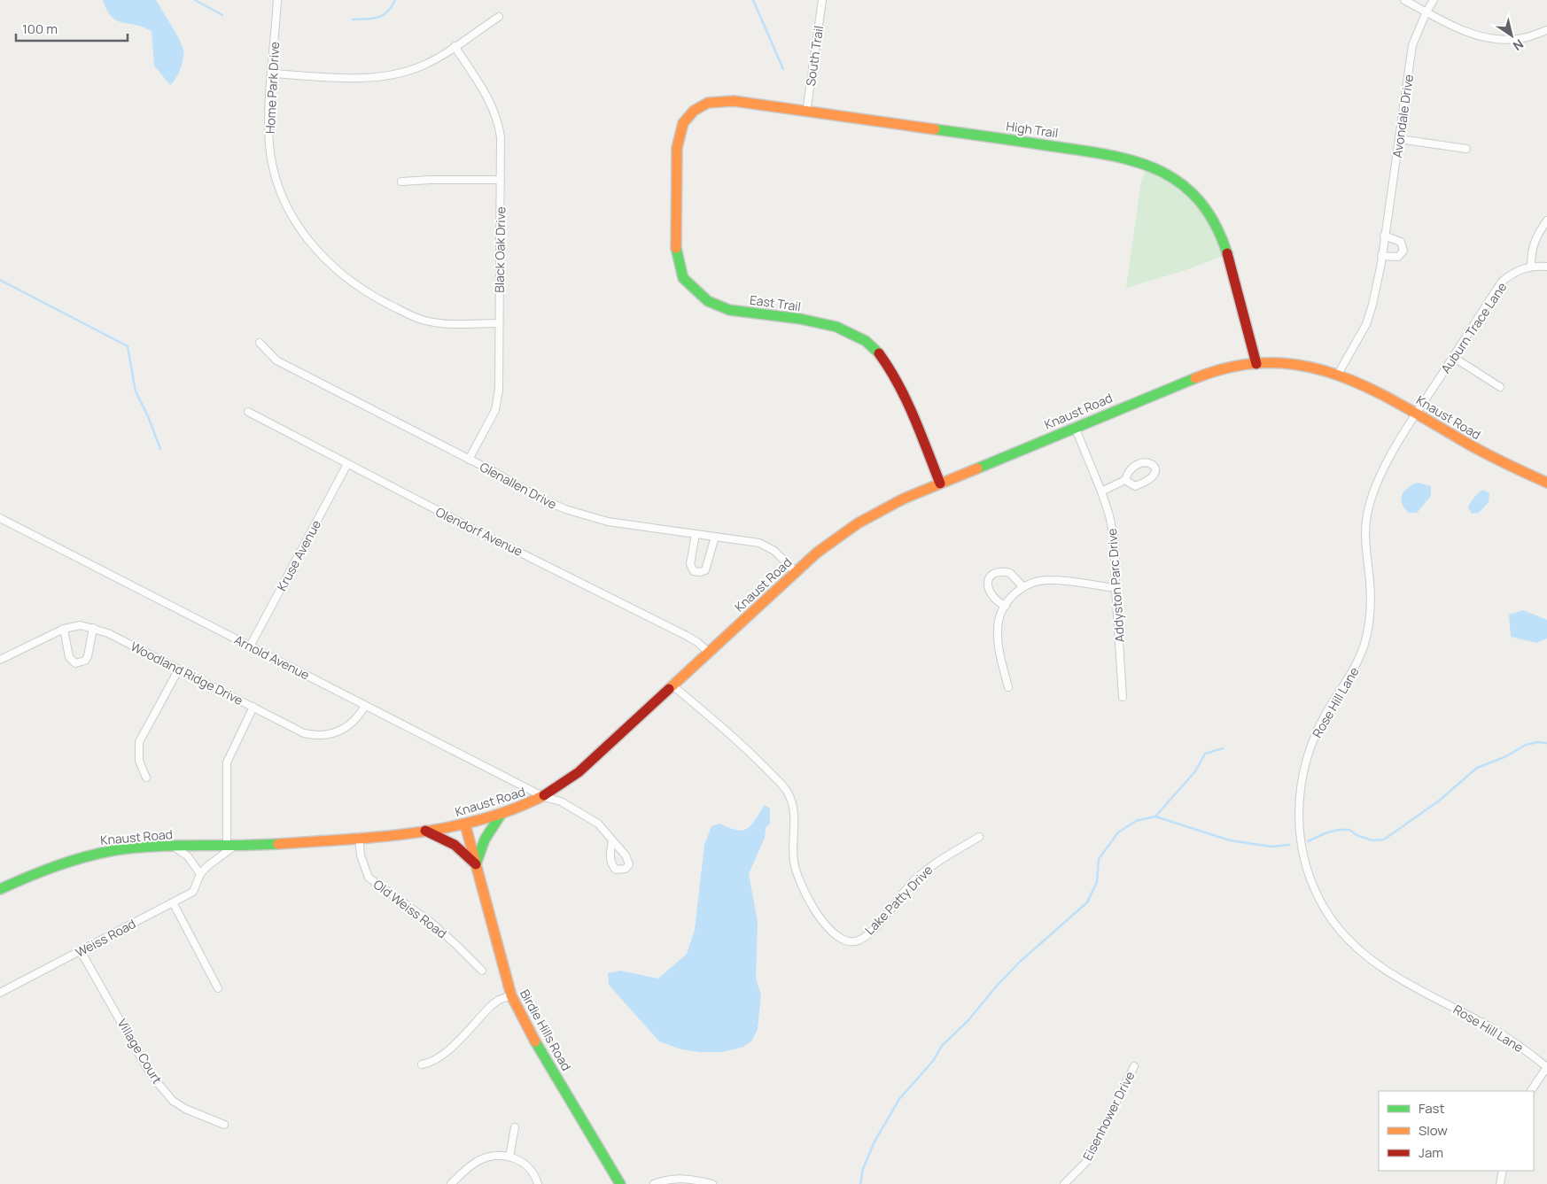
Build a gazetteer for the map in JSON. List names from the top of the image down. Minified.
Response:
{"streets":{"main road":["High Trail","East Trail","Knaust Road","Birdie Hills Road"],"street":["South Trail","Home Park Drive","Avondale Drive","Black Oak Drive","Auburn Trace Lane","Glenallen Drive","Olendorf Avenue","Kruse Avenue","Addyston Parc Drive","Arnold Avenue","Woodland Ridge Drive","Rose Hill Lane","Lake Patty Drive","Old Weiss Road","Weiss Road","Village Court","Eisenhower Drive"]},"crossings":[["South Trail","High Trail"],["Home Park Drive","Black Oak Drive"],["Avondale Drive","Knaust Road"],["High Trail","East Trail"],["High Trail","Knaust Road"],["Black Oak Drive","Glenallen Drive"],["East Trail","Knaust Road"],["Auburn Trace Lane","Knaust Road"],["Auburn Trace Lane","Rose Hill Lane"],["Knaust Road","Glenallen Drive"],["Knaust Road","Olendorf Avenue"],["Knaust Road","Addyston Parc Drive"],["Knaust Road","Arnold Avenue"],["Knaust Road","Rose Hill Lane"],["Knaust Road","Lake Patty Drive"],["Knaust Road","Old Weiss Road"],["Knaust Road","Weiss Road"],["Knaust Road","Birdie Hills Road"],["Olendorf Avenue","Kruse Avenue"],["Kruse Avenue","Arnold Avenue"],["Arnold Avenue","Woodland Ridge Drive"],["Weiss Road","Village Court"]],"legend":["Fast","Slow","Jam"],"scale_bar":"100 m","north":"bottom right"}
